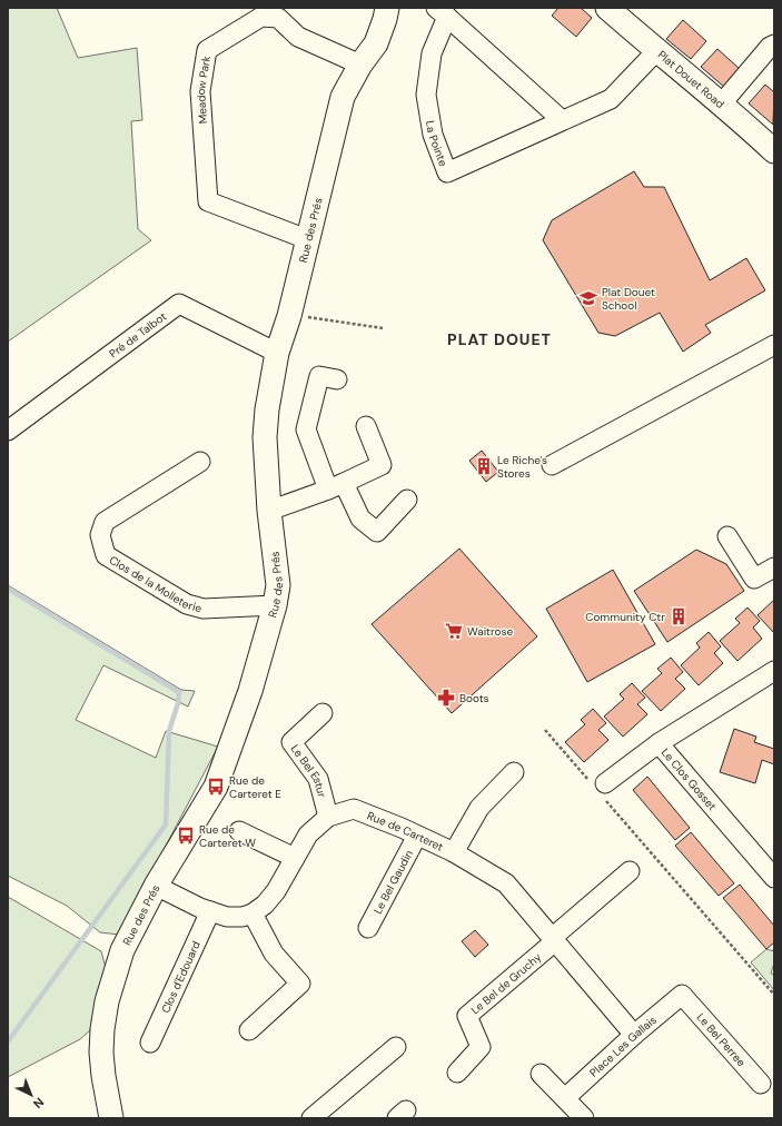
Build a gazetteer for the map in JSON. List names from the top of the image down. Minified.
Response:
{"streets":{"main road":["Plat Douet Road","Rue des Prés"],"street":["Meadow Park","La Pointe","Pré de Talbot","Clos de la Molleterie","Le Bel Estur","Le Clos Gosset","Rue de Carteret","Le Bel Gaudin","Clos d'Edouard","Le Bel de Gruchy","Le Bel Perree","Place Les Gallais"]},"crossings":[["Plat Douet Road","La Pointe"],["Meadow Park","Rue des Prés"],["Rue des Prés","Pré de Talbot"],["Rue des Prés","Clos de la Molleterie"],["Le Bel Estur","Rue de Carteret"],["Rue de Carteret","Le Bel Gaudin"],["Rue de Carteret","Le Bel de Gruchy"],["Rue de Carteret","Place Les Gallais"],["Le Bel Perree","Place Les Gallais"]],"districts":["PLAT DOUET"],"places":{"school or university":["Plat Douet School"],"building":["Le Riche's Stores","Community Ctr"],"supermarket":["Waitrose"],"pharmacy":["Boots"],"bus stop":["Rue de Carteret E","Rue de Carteret W"]},"north":"bottom right"}
